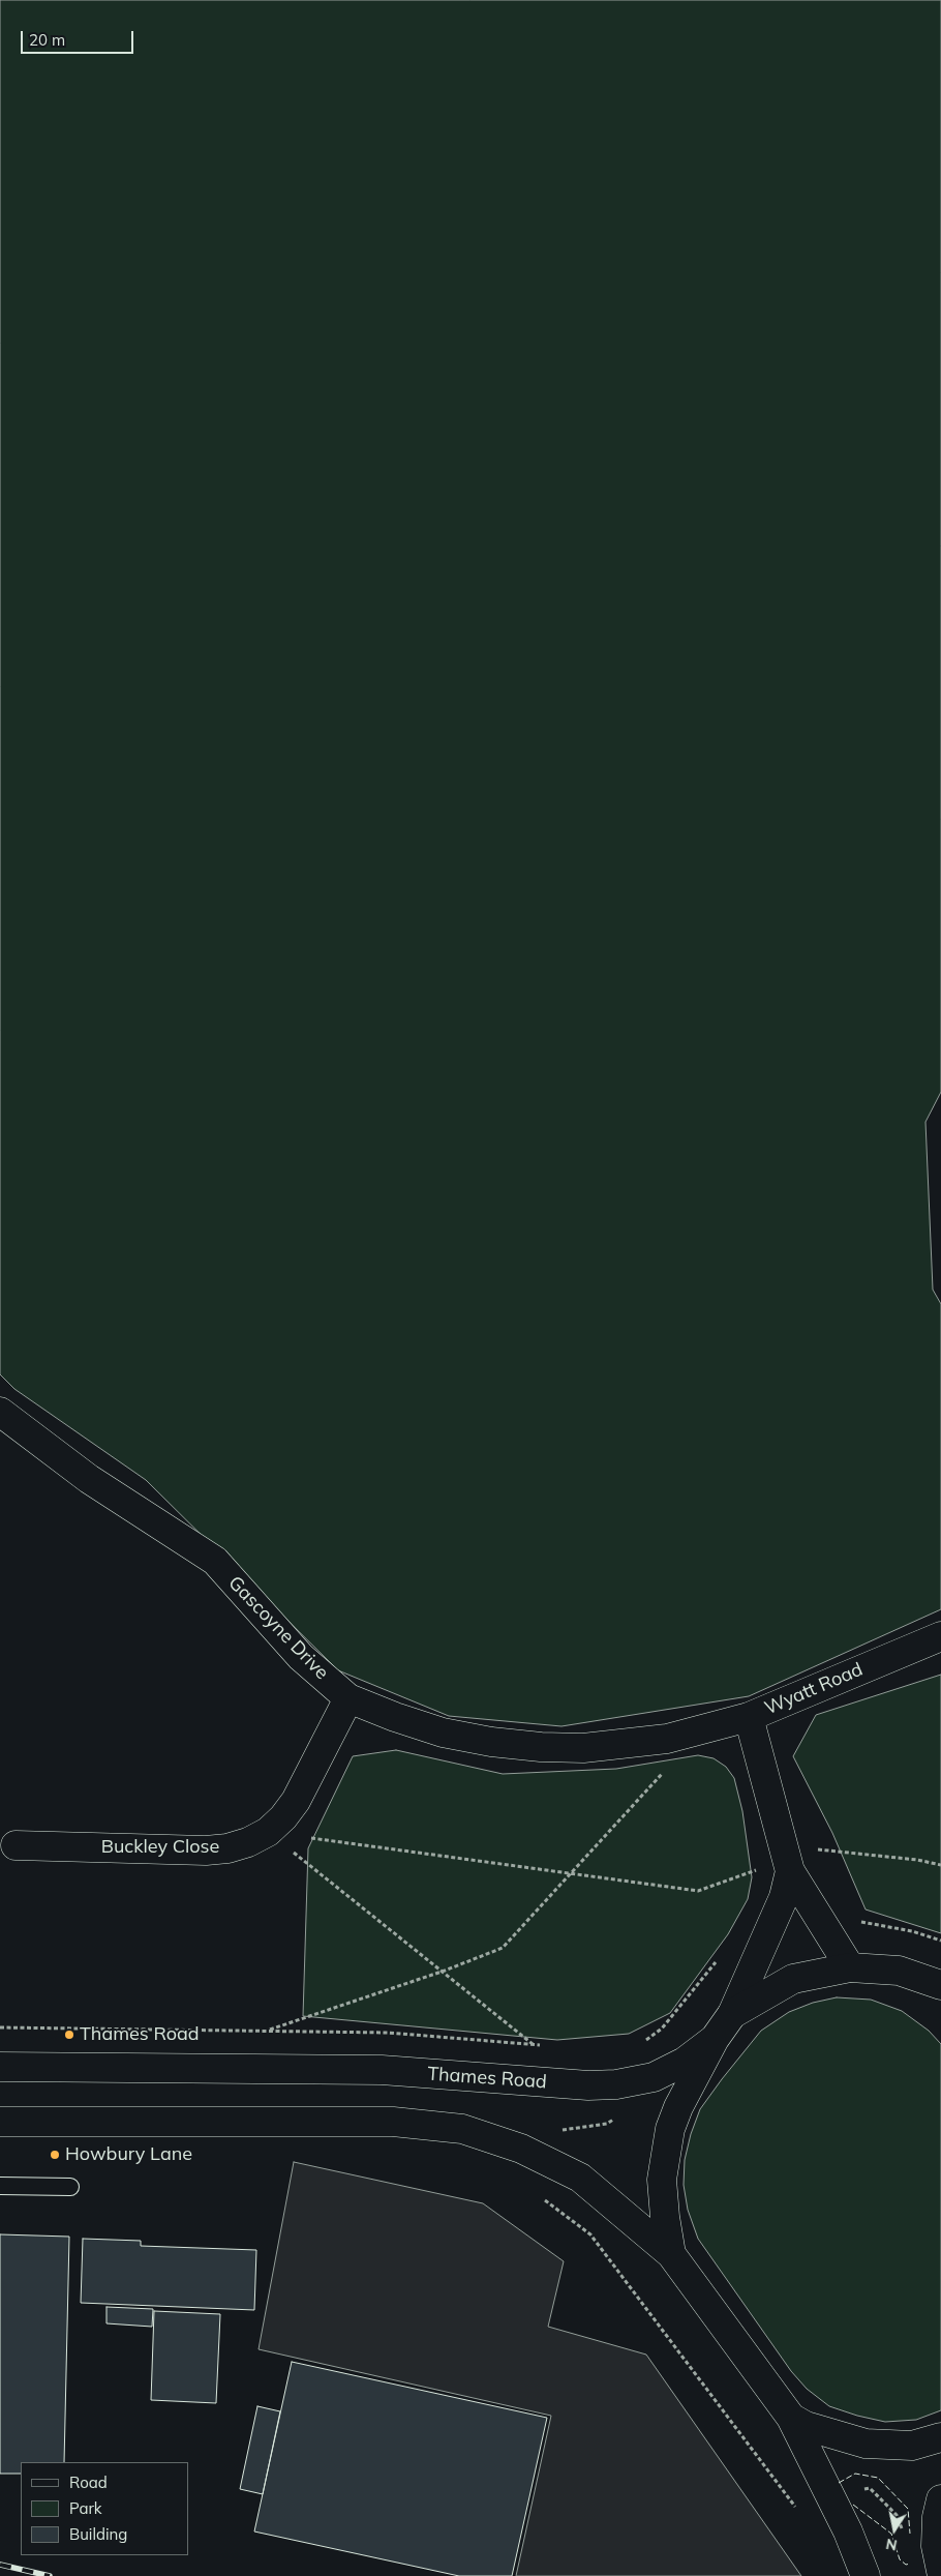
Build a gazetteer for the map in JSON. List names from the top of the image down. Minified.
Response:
{"streets":{"main road":["Gascoyne Drive","Wyatt Road","Buckley Close","Thames Road"]},"crossings":[["Gascoyne Drive","Wyatt Road"],["Gascoyne Drive","Buckley Close"],["Wyatt Road","Thames Road"]],"places":["Thames Road","Howbury Lane"],"legend":["Road","Park","Building"],"scale_bar":"20 m","north":"bottom"}
